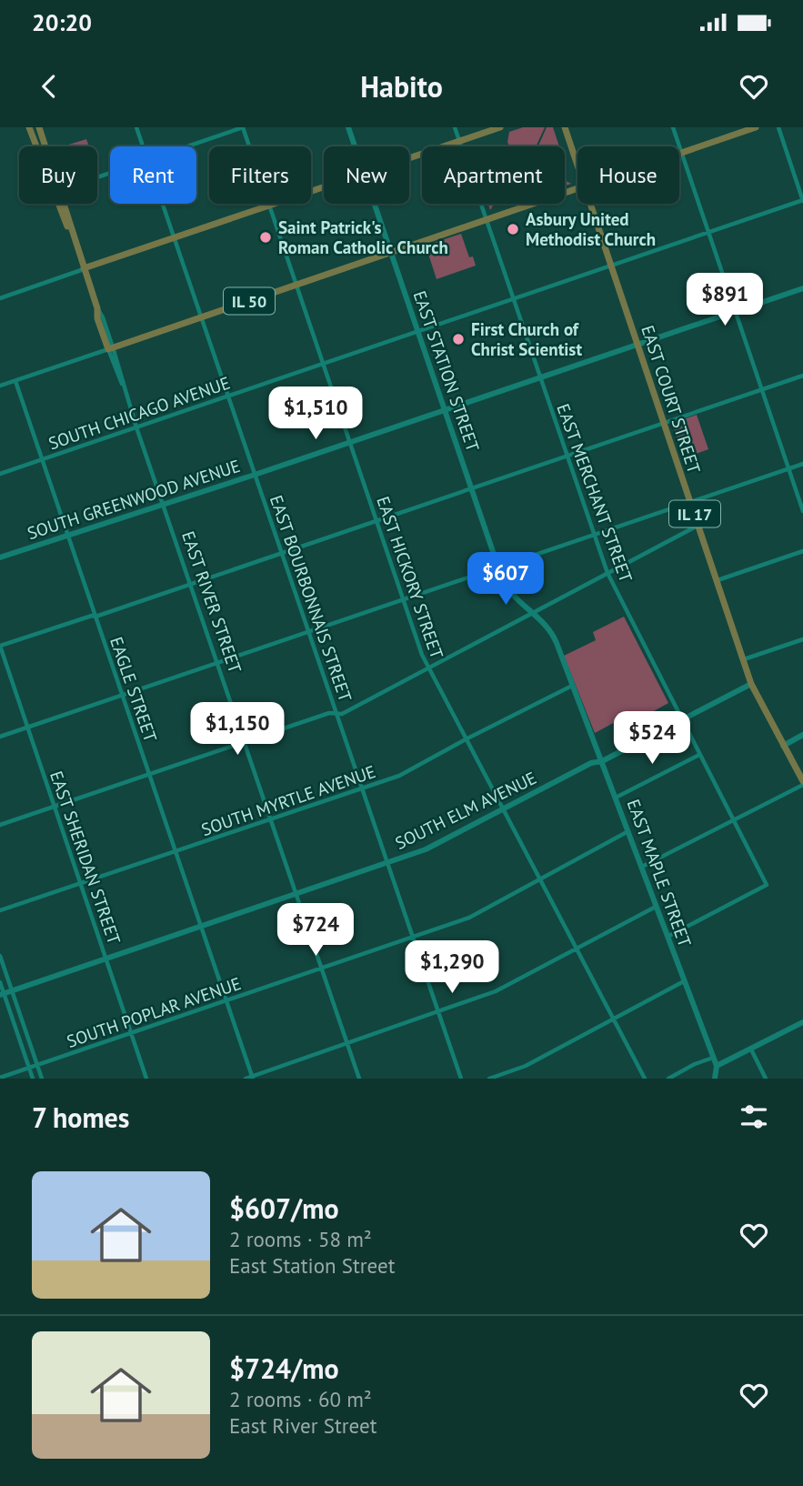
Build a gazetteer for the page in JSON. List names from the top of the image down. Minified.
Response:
{"streets":{"main road":["IL 50","EAST COURT STREET","IL 17","EAST RIVER STREET"],"street":["EAST STATION STREET","SOUTH CHICAGO AVENUE","EAST MERCHANT STREET","SOUTH GREENWOOD AVENUE","EAST HICKORY STREET","EAST BOURBONNAIS STREET","EAGLE STREET","SOUTH MYRTLE AVENUE","SOUTH ELM AVENUE","EAST SHERIDAN STREET","EAST MAPLE STREET","SOUTH POPLAR AVENUE"]},"crossings":[["IL 50","EAST STATION STREET"],["IL 50","EAST MERCHANT STREET"],["IL 50","EAST HICKORY STREET"],["IL 50","EAST BOURBONNAIS STREET"],["IL 50","EAST RIVER STREET"],["EAST STATION STREET","SOUTH CHICAGO AVENUE"],["EAST STATION STREET","SOUTH GREENWOOD AVENUE"],["EAST STATION STREET","EAST MAPLE STREET"],["EAST COURT STREET","SOUTH CHICAGO AVENUE"],["EAST COURT STREET","SOUTH GREENWOOD AVENUE"],["EAST COURT STREET","SOUTH ELM AVENUE"],["SOUTH CHICAGO AVENUE","EAST MERCHANT STREET"],["SOUTH CHICAGO AVENUE","EAST HICKORY STREET"],["SOUTH CHICAGO AVENUE","EAST BOURBONNAIS STREET"],["SOUTH CHICAGO AVENUE","EAST RIVER STREET"],["SOUTH CHICAGO AVENUE","EAGLE STREET"],["EAST MERCHANT STREET","SOUTH GREENWOOD AVENUE"],["EAST MERCHANT STREET","SOUTH ELM AVENUE"],["EAST MERCHANT STREET","EAST MAPLE STREET"],["SOUTH GREENWOOD AVENUE","EAST HICKORY STREET"],["SOUTH GREENWOOD AVENUE","EAST BOURBONNAIS STREET"],["SOUTH GREENWOOD AVENUE","EAST RIVER STREET"],["SOUTH GREENWOOD AVENUE","EAGLE STREET"],["EAST HICKORY STREET","SOUTH MYRTLE AVENUE"],["EAST HICKORY STREET","SOUTH ELM AVENUE"],["EAST HICKORY STREET","SOUTH POPLAR AVENUE"],["EAST BOURBONNAIS STREET","SOUTH MYRTLE AVENUE"],["EAST BOURBONNAIS STREET","SOUTH ELM AVENUE"],["EAST BOURBONNAIS STREET","SOUTH POPLAR AVENUE"],["EAST RIVER STREET","SOUTH MYRTLE AVENUE"],["EAST RIVER STREET","SOUTH ELM AVENUE"],["EAST RIVER STREET","SOUTH POPLAR AVENUE"],["EAGLE STREET","SOUTH MYRTLE AVENUE"],["EAGLE STREET","SOUTH ELM AVENUE"],["EAGLE STREET","SOUTH POPLAR AVENUE"],["SOUTH MYRTLE AVENUE","EAST SHERIDAN STREET"],["SOUTH MYRTLE AVENUE","EAST MAPLE STREET"],["SOUTH ELM AVENUE","EAST SHERIDAN STREET"],["SOUTH ELM AVENUE","EAST MAPLE STREET"],["EAST SHERIDAN STREET","SOUTH POPLAR AVENUE"],["EAST MAPLE STREET","SOUTH POPLAR AVENUE"]],"places":["Asbury United Methodist Church","Saint Patrick's Roman Catholic Church","First Church of Christ Scientist"],"page":{"status":"20:20","header":"Habito","chip":["Buy","Rent","Filters","New","Apartment","House"],"price":["$891","$1,510","$607","$1,150","$524","$724","$1,290"],"heading":"7 homes","list":[{"name":"$607/mo","note":"2 rooms · 58 m² · East Station Street"},{"name":"$724/mo","note":"2 rooms · 60 m² · East River Street"}]}}
